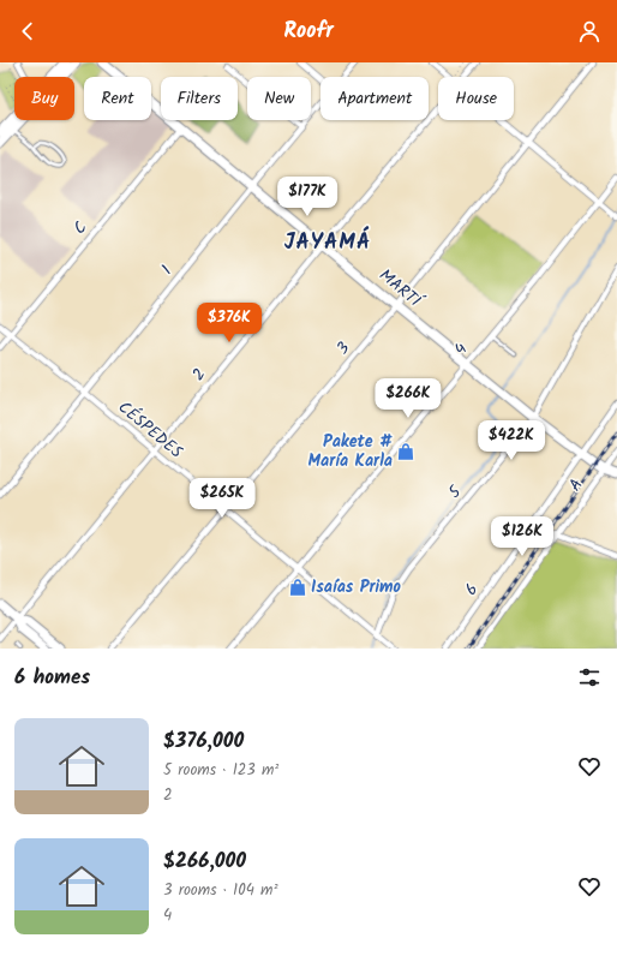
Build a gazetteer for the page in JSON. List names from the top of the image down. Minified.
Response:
{"streets":{"street":["C","1","MARTÍ","3","4","2","CÉSPEDES","A","5","6"]},"crossings":[["C","MARTÍ"],["C","CÉSPEDES"],["1","MARTÍ"],["1","CÉSPEDES"],["MARTÍ","3"],["MARTÍ","4"],["MARTÍ","2"],["MARTÍ","A"],["MARTÍ","5"],["MARTÍ","6"],["3","CÉSPEDES"],["4","CÉSPEDES"],["2","CÉSPEDES"],["CÉSPEDES","5"]],"districts":["JAYAMÁ"],"places":{"shop":["Pakete # María Karla","Isaías Primo"]},"page":{"header":"Roofr","chip":["Buy","Rent","Filters","New","Apartment","House"],"price":["$177K","$376K","$266K","$422K","$265K","$126K"],"heading":"6 homes","list":[{"name":"$376,000","note":"5 rooms · 123 m² · 2"},{"name":"$266,000","note":"3 rooms · 104 m² · 4"}]}}
